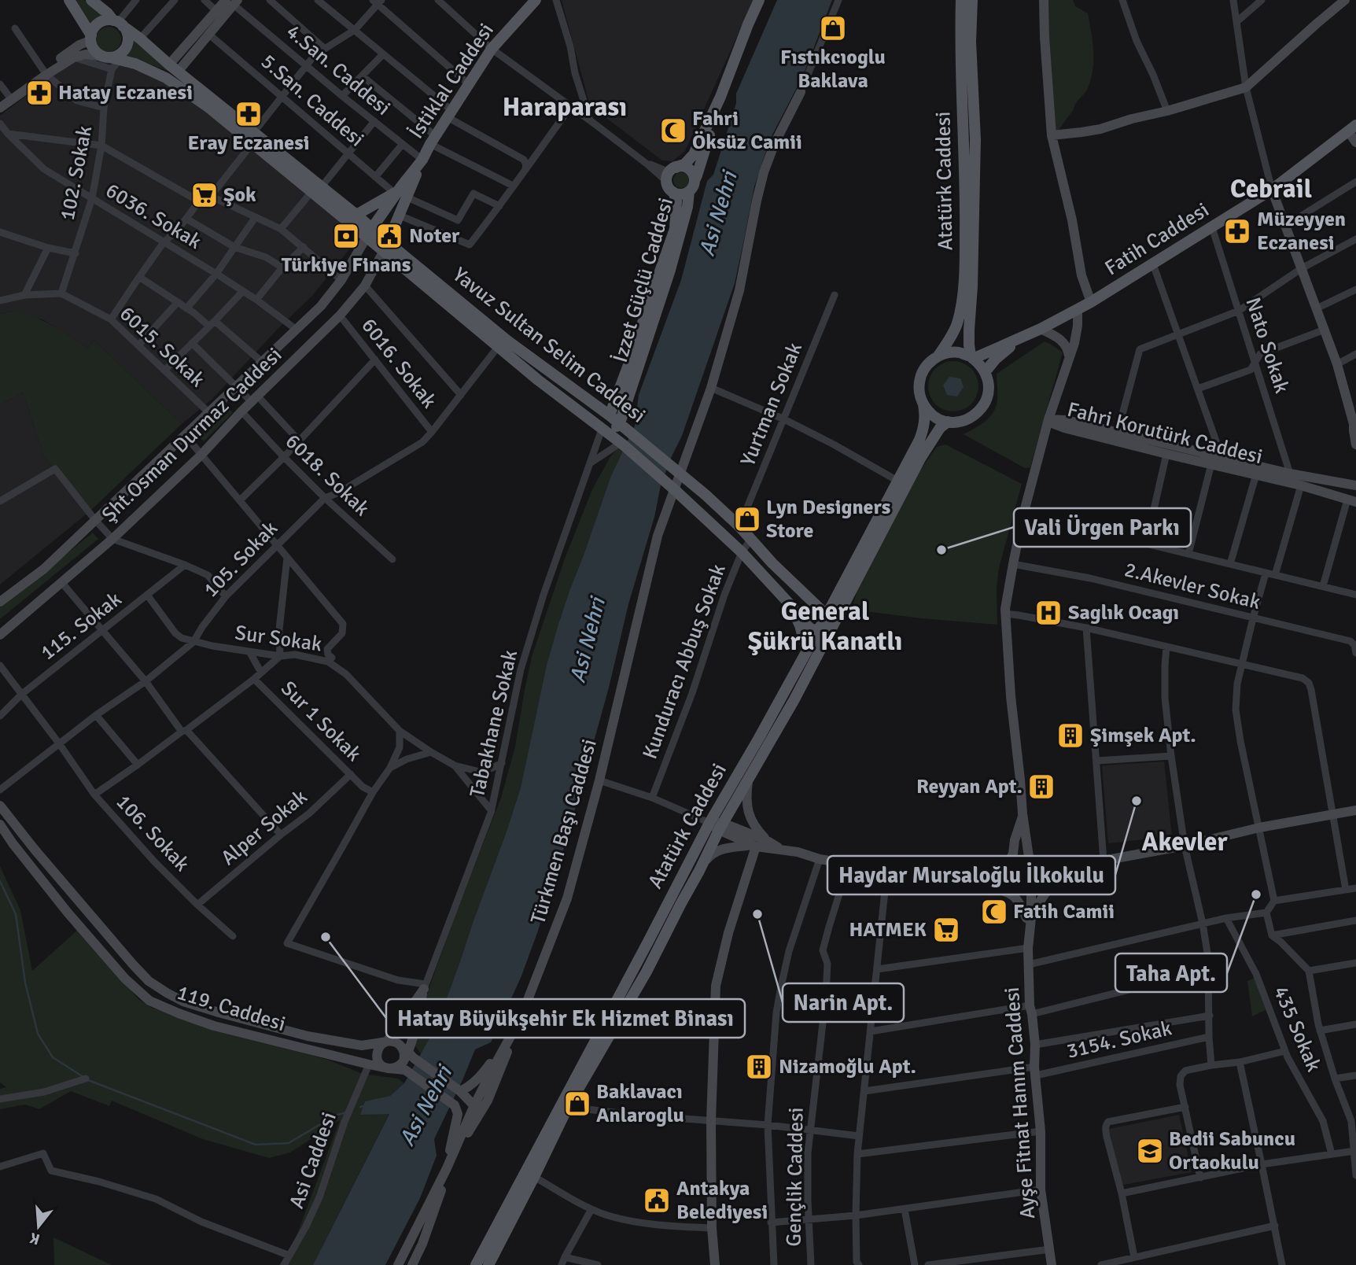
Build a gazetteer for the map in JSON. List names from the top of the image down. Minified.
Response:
{"streets":{"main road":["İstiklal Caddesi","Atatürk Caddesi","Fatih Caddesi","İzzet Güçlü Caddesi","Yavuz Sultan Selim Caddesi"],"street":["4.San. Caddesi","5.San. Caddesi","102. Sokak","6036. Sokak","Nato Sokak","6015. Sokak","6016. Sokak","Yurtman Sokak","Fahri Korutürk Caddesi","Şht.Osman Durmaz Caddesi","6018. Sokak","105. Sokak","2.Akevler Sokak","115. Sokak","Sur Sokak","Kunduracı Abbuş Sokak","Sur 1 Sokak","Tabakhane Sokak","Alper Sokak","Türkmen Başı Caddesi","106. Sokak","119. Caddesi","435 Sokak","3154. Sokak","Ayşe Fitnat Hanım Caddesi","Asi Caddesi","Gençlik Caddesi"]},"crossings":[["4.San. Caddesi","İstiklal Caddesi"],["İstiklal Caddesi","5.San. Caddesi"],["İstiklal Caddesi","Yavuz Sultan Selim Caddesi"],["İstiklal Caddesi","Şht.Osman Durmaz Caddesi"],["102. Sokak","6036. Sokak"],["102. Sokak","Yavuz Sultan Selim Caddesi"],["102. Sokak","6015. Sokak"],["Atatürk Caddesi","Fatih Caddesi"],["Atatürk Caddesi","Yavuz Sultan Selim Caddesi"],["6036. Sokak","Şht.Osman Durmaz Caddesi"],["Fatih Caddesi","Nato Sokak"],["Fatih Caddesi","Ayşe Fitnat Hanım Caddesi"],["İzzet Güçlü Caddesi","Yavuz Sultan Selim Caddesi"],["Yavuz Sultan Selim Caddesi","Yurtman Sokak"],["Yavuz Sultan Selim Caddesi","Şht.Osman Durmaz Caddesi"],["Yavuz Sultan Selim Caddesi","105. Sokak"],["Yavuz Sultan Selim Caddesi","Kunduracı Abbuş Sokak"],["Yavuz Sultan Selim Caddesi","Tabakhane Sokak"],["Yavuz Sultan Selim Caddesi","Türkmen Başı Caddesi"],["Nato Sokak","Fahri Korutürk Caddesi"],["6015. Sokak","Şht.Osman Durmaz Caddesi"],["6016. Sokak","Şht.Osman Durmaz Caddesi"],["6016. Sokak","105. Sokak"],["Fahri Korutürk Caddesi","Ayşe Fitnat Hanım Caddesi"],["Şht.Osman Durmaz Caddesi","6018. Sokak"],["6018. Sokak","105. Sokak"],["105. Sokak","Sur Sokak"],["105. Sokak","106. Sokak"],["2.Akevler Sokak","Ayşe Fitnat Hanım Caddesi"],["115. Sokak","Sur Sokak"],["115. Sokak","106. Sokak"],["Sur Sokak","Sur 1 Sokak"],["Sur Sokak","Tabakhane Sokak"],["Sur 1 Sokak","Alper Sokak"],["Alper Sokak","106. Sokak"],["119. Caddesi","Asi Caddesi"],["3154. Sokak","Ayşe Fitnat Hanım Caddesi"]],"districts":["Haraparası","Cebrail","General Şükrü Kanatlı","Akevler"],"water":["Asi Nehri"],"places":{"shop":["Fıstıkcıoglu Baklava","Lyn Designers Store","Baklavacı Anlaroglu"],"pharmacy":["Hatay Eczanesi","Eray Eczanesi","Müzeyyen Eczanesi"],"mosque":["Fahri Öksüz Camii","Fatih Camii"],"supermarket":["Şok","HATMEK"],"bank":["Türkiye Finans"],"public building":["Noter","Antakya Belediyesi"],"other":["Vali Ürgen Parkı","Haydar Mursaloğlu İlkokulu","Taha Apt.","Narin Apt.","Hatay Büyükşehir Ek Hizmet Binası"],"hospital":["Saglık Ocagı"],"building":["Şimşek Apt.","Reyyan Apt.","Nizamoğlu Apt."],"school or university":["Bedii Sabuncu Ortaokulu"]},"north":"bottom"}
